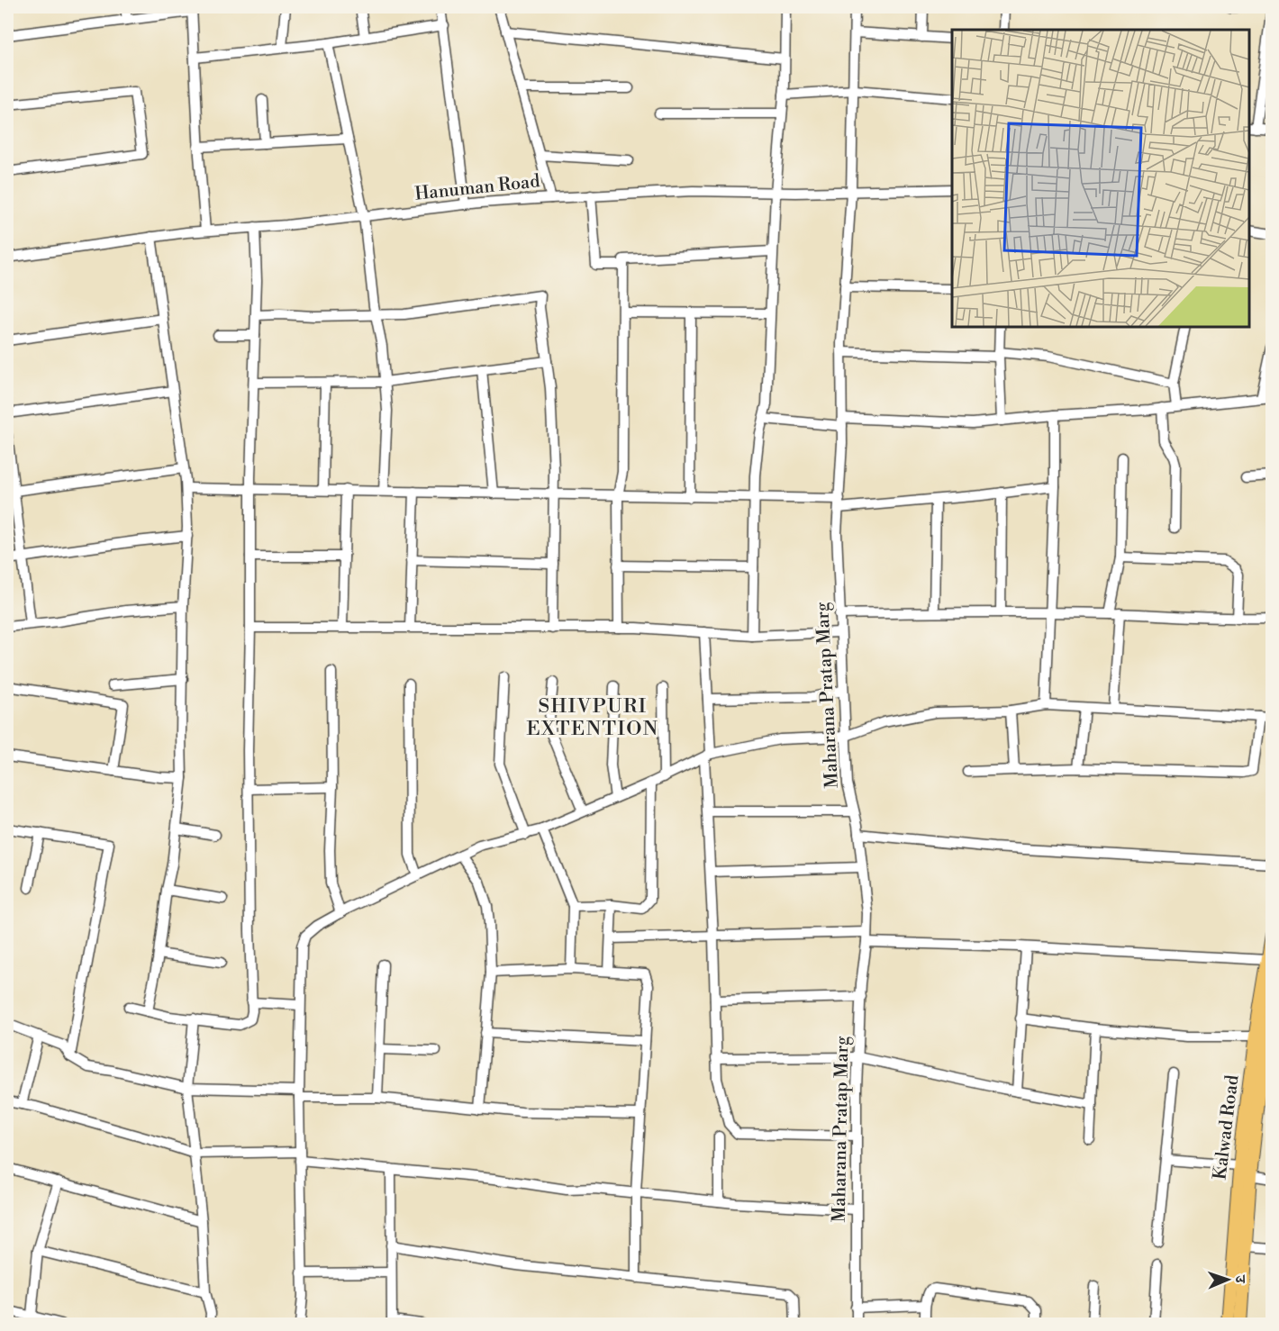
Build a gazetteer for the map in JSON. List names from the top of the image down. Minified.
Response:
{"streets":{"main road":["Kalwad Road"],"street":["Hanuman Road","Maharana Pratap Marg"]},"crossings":[["Hanuman Road","Maharana Pratap Marg"]],"districts":["SHIVPURI EXTENTION"],"north":"right"}
